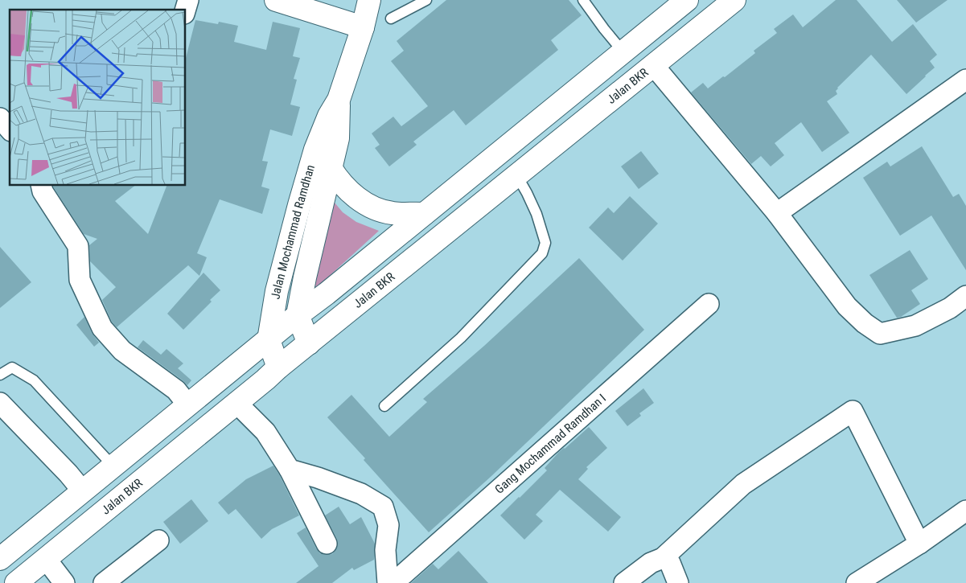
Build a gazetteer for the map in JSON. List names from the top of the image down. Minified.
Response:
{"streets":{"main road":["Jalan BKR","Jalan Mochammad Ramdhan"],"street":["Gang Mochammad Ramdhan I"]},"crossings":[["Jalan BKR","Jalan Mochammad Ramdhan"]]}
